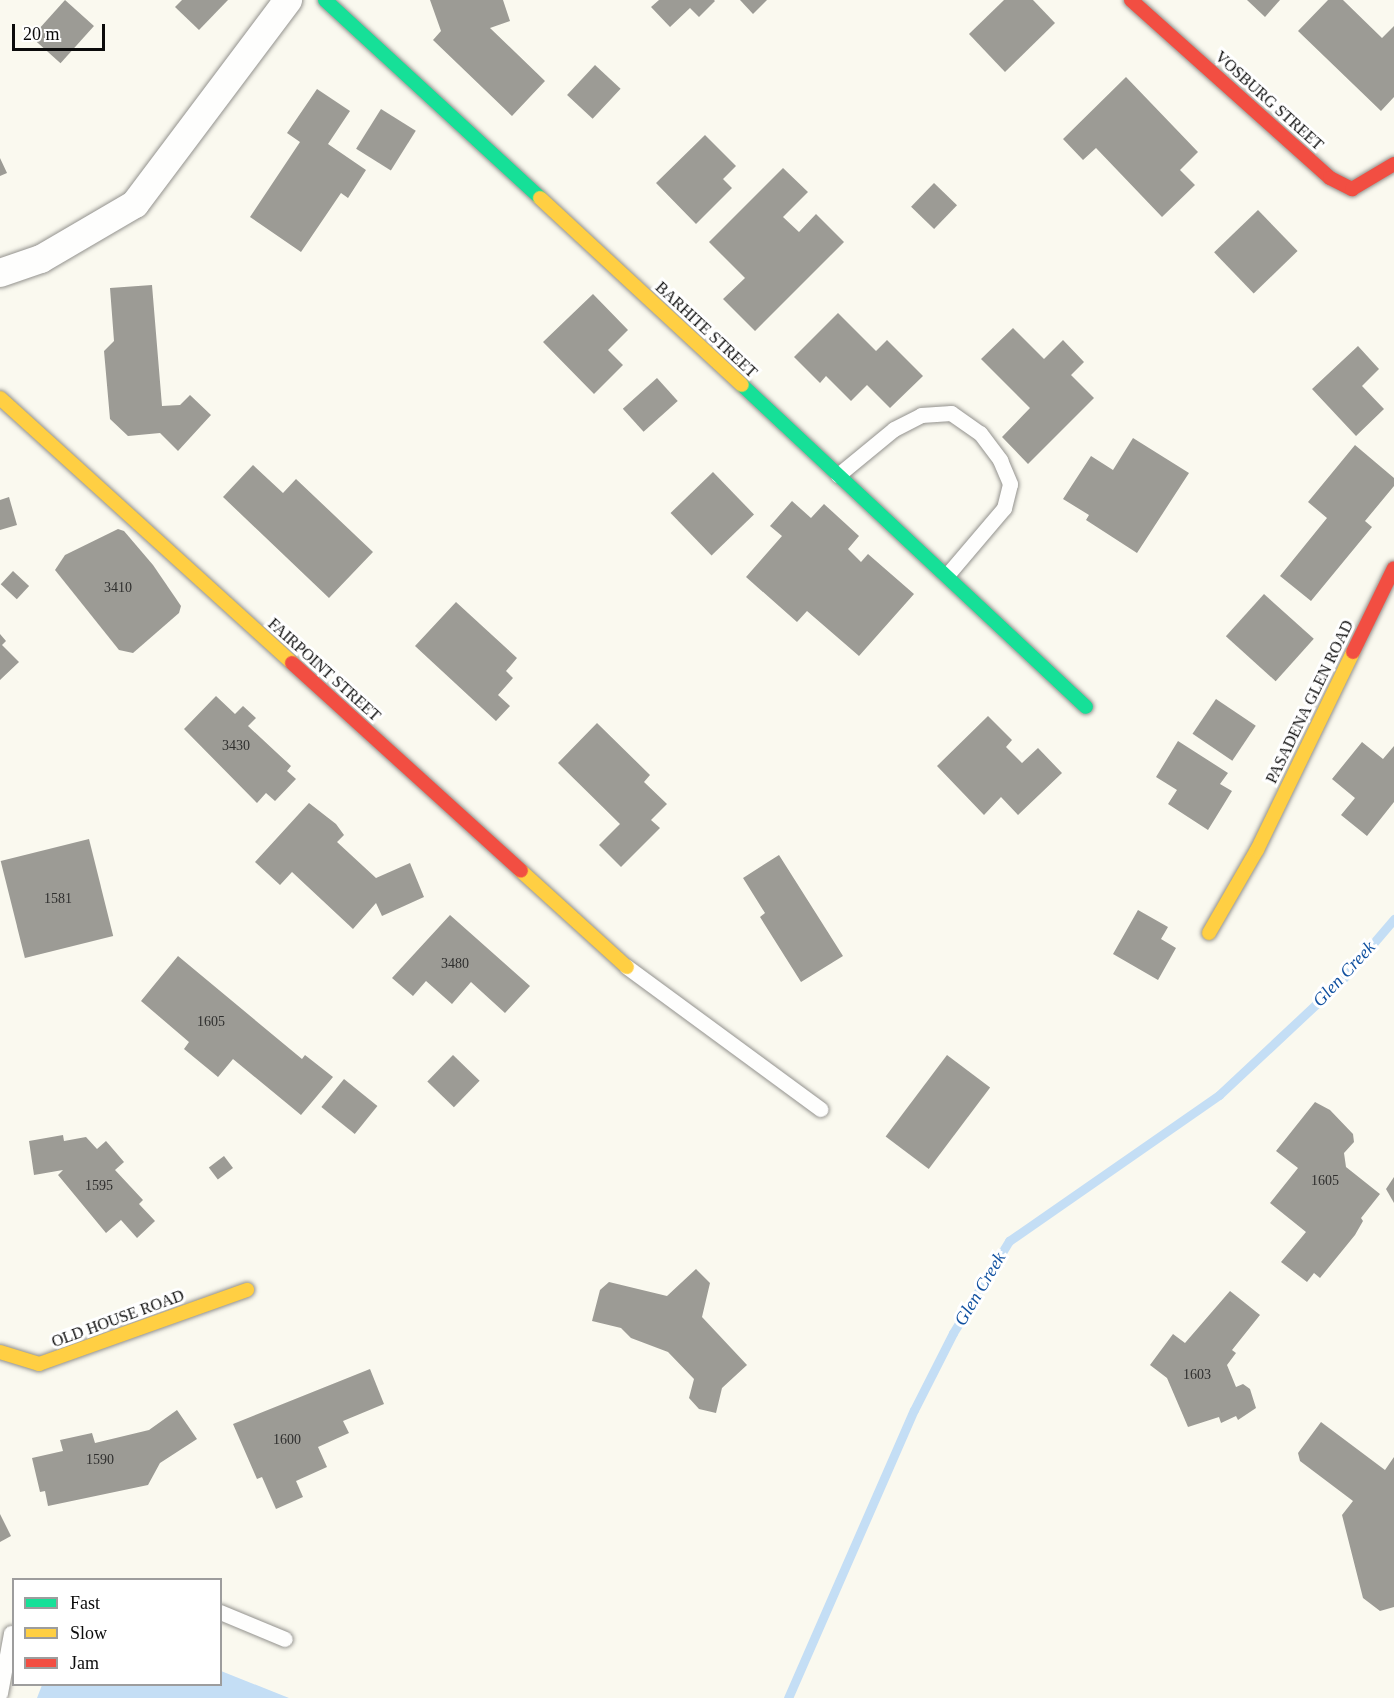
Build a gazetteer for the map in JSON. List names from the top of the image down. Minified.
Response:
{"streets":{"street":["VOSBURG STREET","BARHITE STREET","FAIRPOINT STREET","PASADENA GLEN ROAD","OLD HOUSE ROAD"]},"water":["Glen Creek"],"house_numbers":["3410","3430","1581","3480","1605","1605","1595","1603","1600","1590"],"legend":["Fast","Slow","Jam"],"scale_bar":"20 m"}
